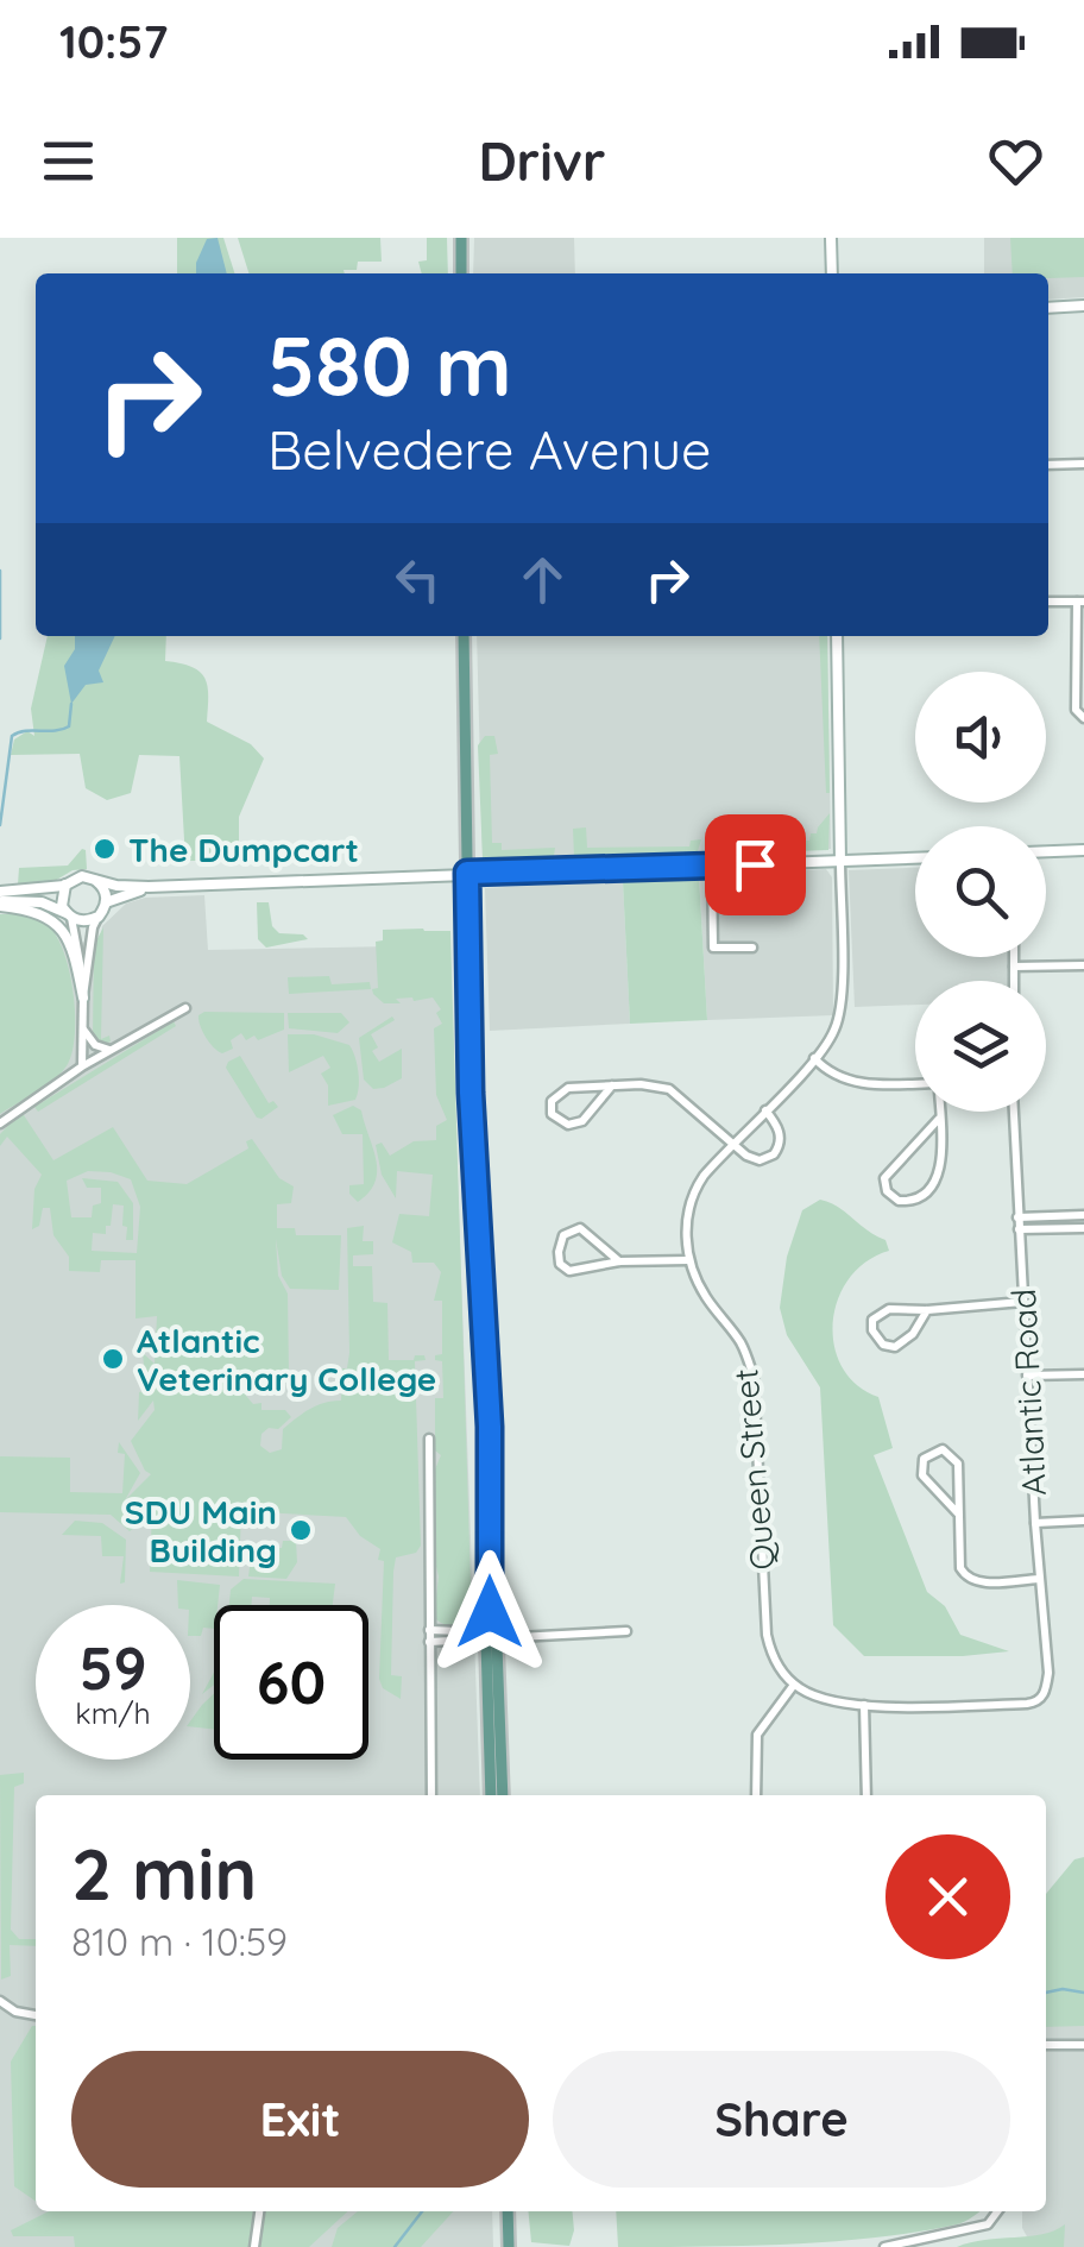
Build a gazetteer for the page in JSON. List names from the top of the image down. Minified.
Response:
{"streets":{"street":["Atlantic Road","Queen Street"]},"places":["The Dumpcart","Atlantic Veterinary College","SDU Main Building"],"page":{"status":"10:57","header":"Drivr","turn":["580 m","Belvedere Avenue"],"speed":"59 km/h","limit":"60","heading":["2 min","810 m · 10:59"],"buttons":["Exit","Share"]}}
